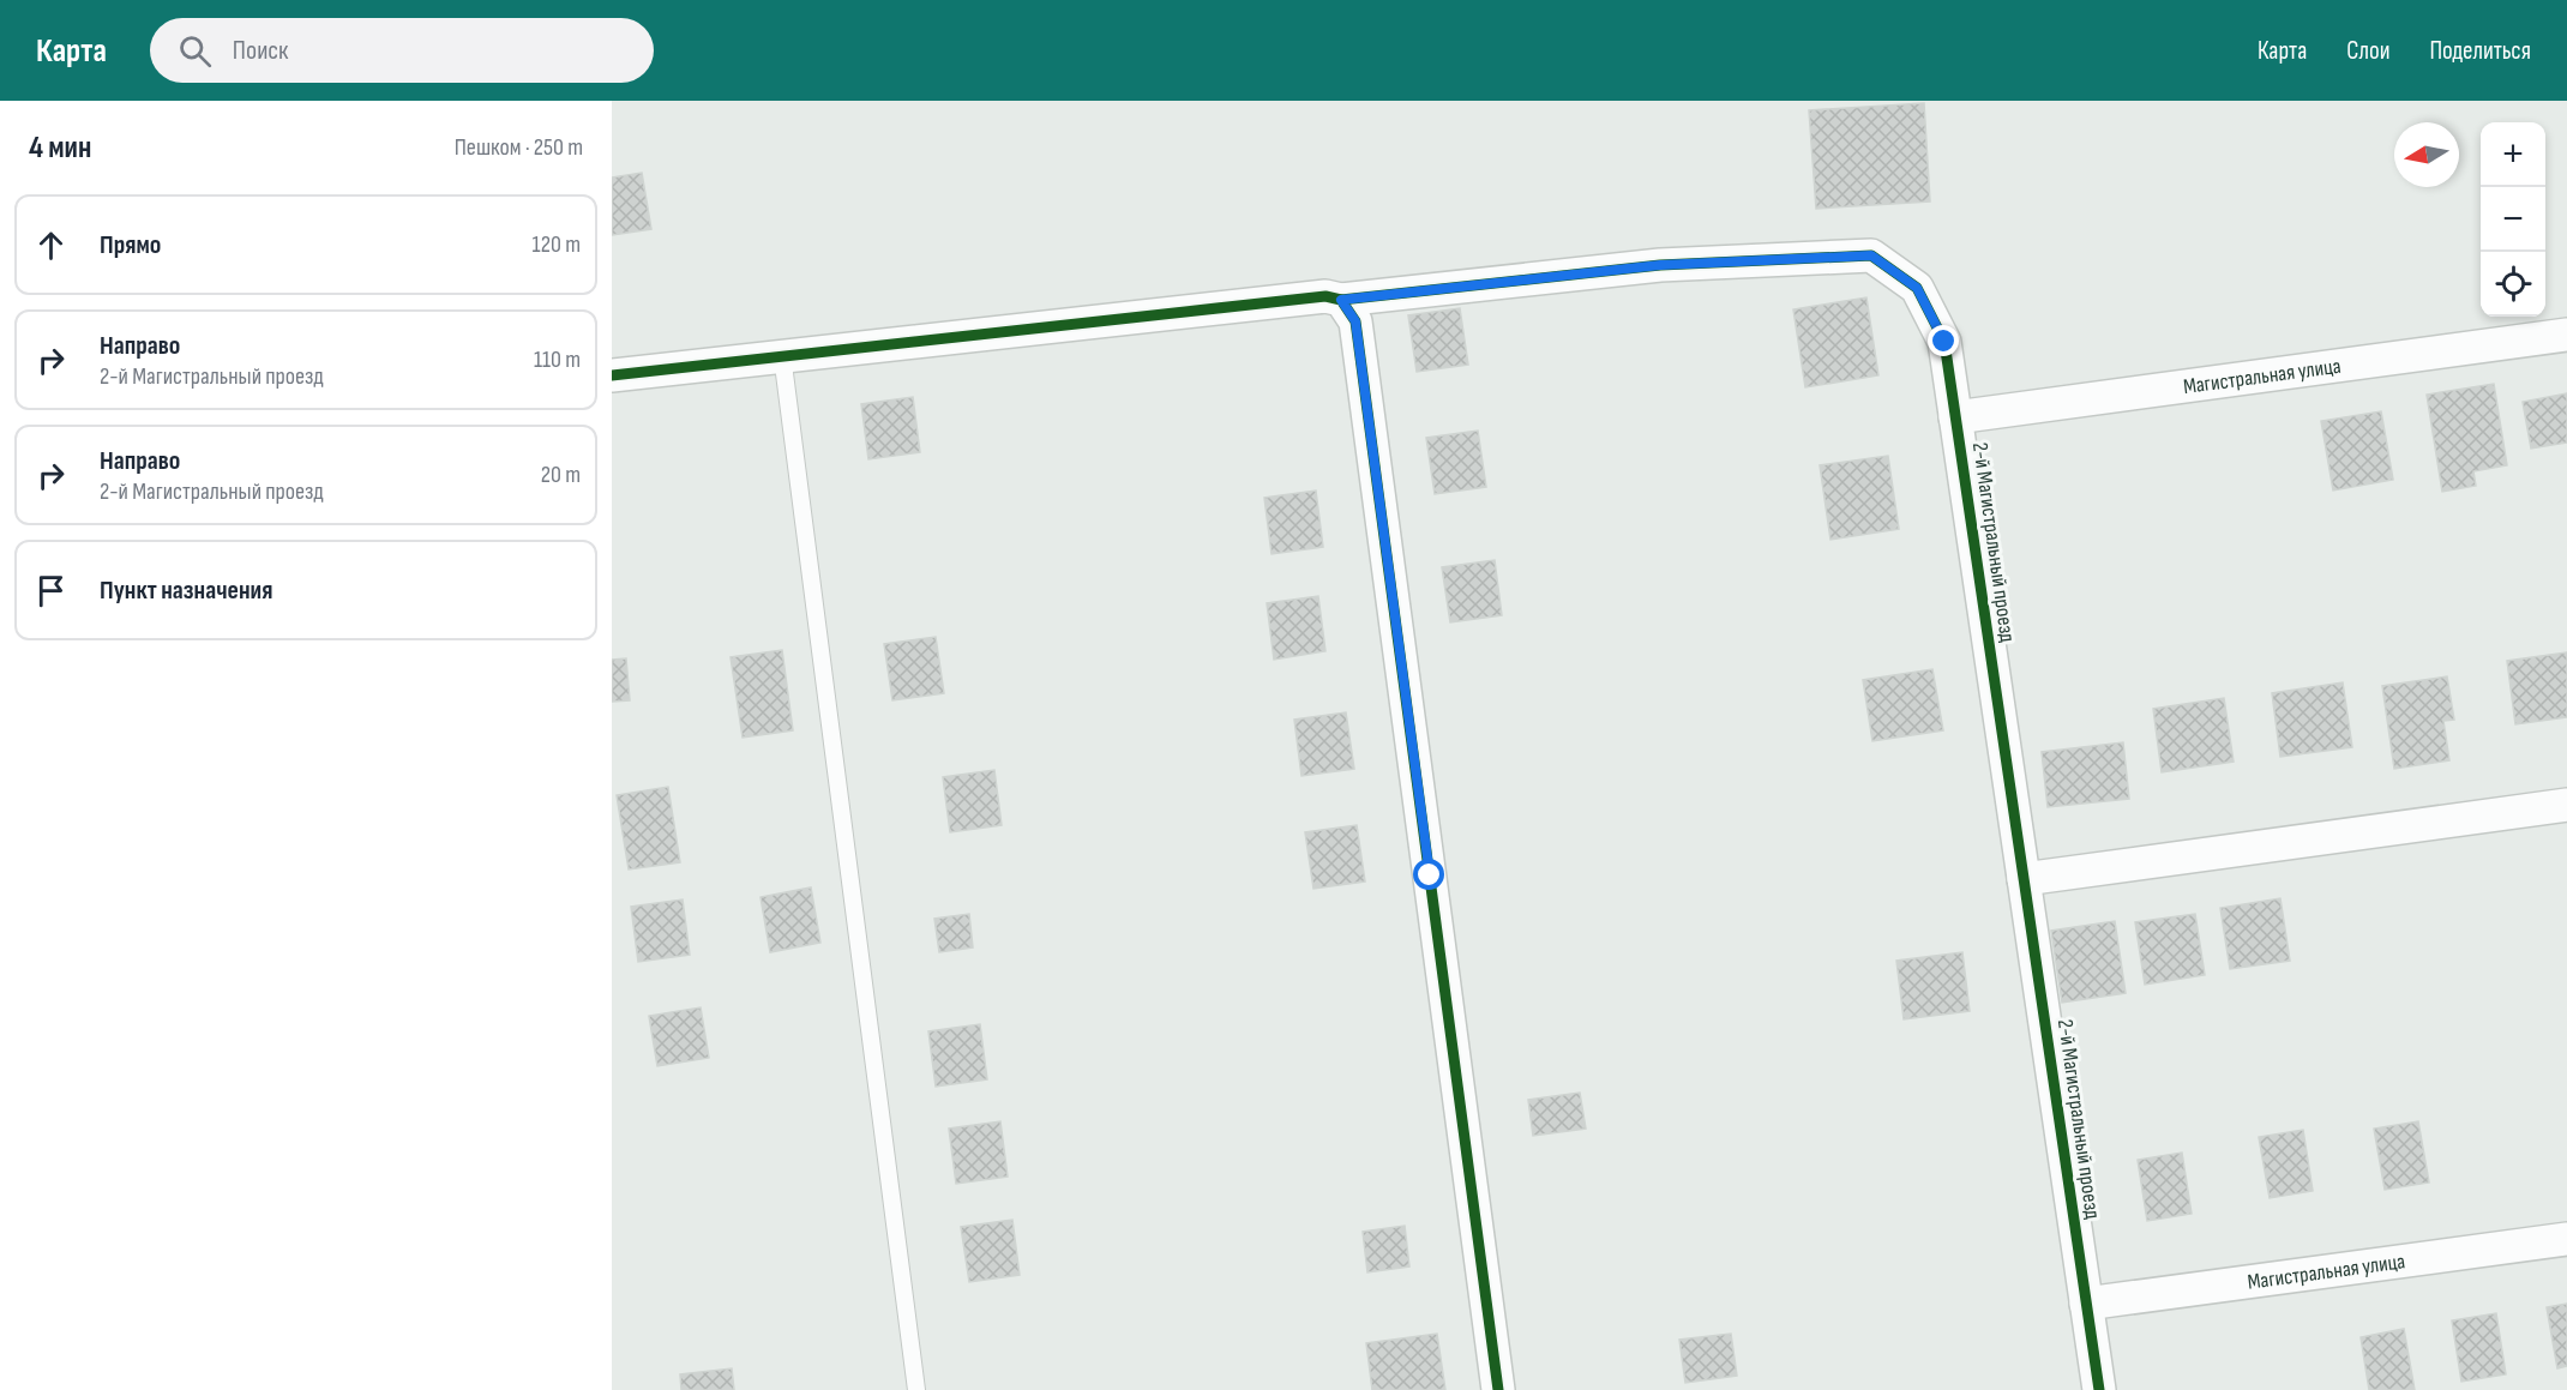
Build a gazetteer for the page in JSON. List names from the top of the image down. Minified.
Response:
{"streets":{"street":["Магистральная улица","2-й Магистральный проезд"]},"crossings":[["Магистральная улица","2-й Магистральный проезд"]],"north":"left","page":{"header":"Карта","search":"Поиск","nav":["Карта","Слои","Поделиться"],"heading":["4 мин","Пешком · 250 m"],"map_buttons":["+","−"],"list":[["Прямо","120 m"],["Направо","2-й Магистральный проезд","110 m"],["Направо","2-й Магистральный проезд","20 m"],"Пункт назначения"]}}
